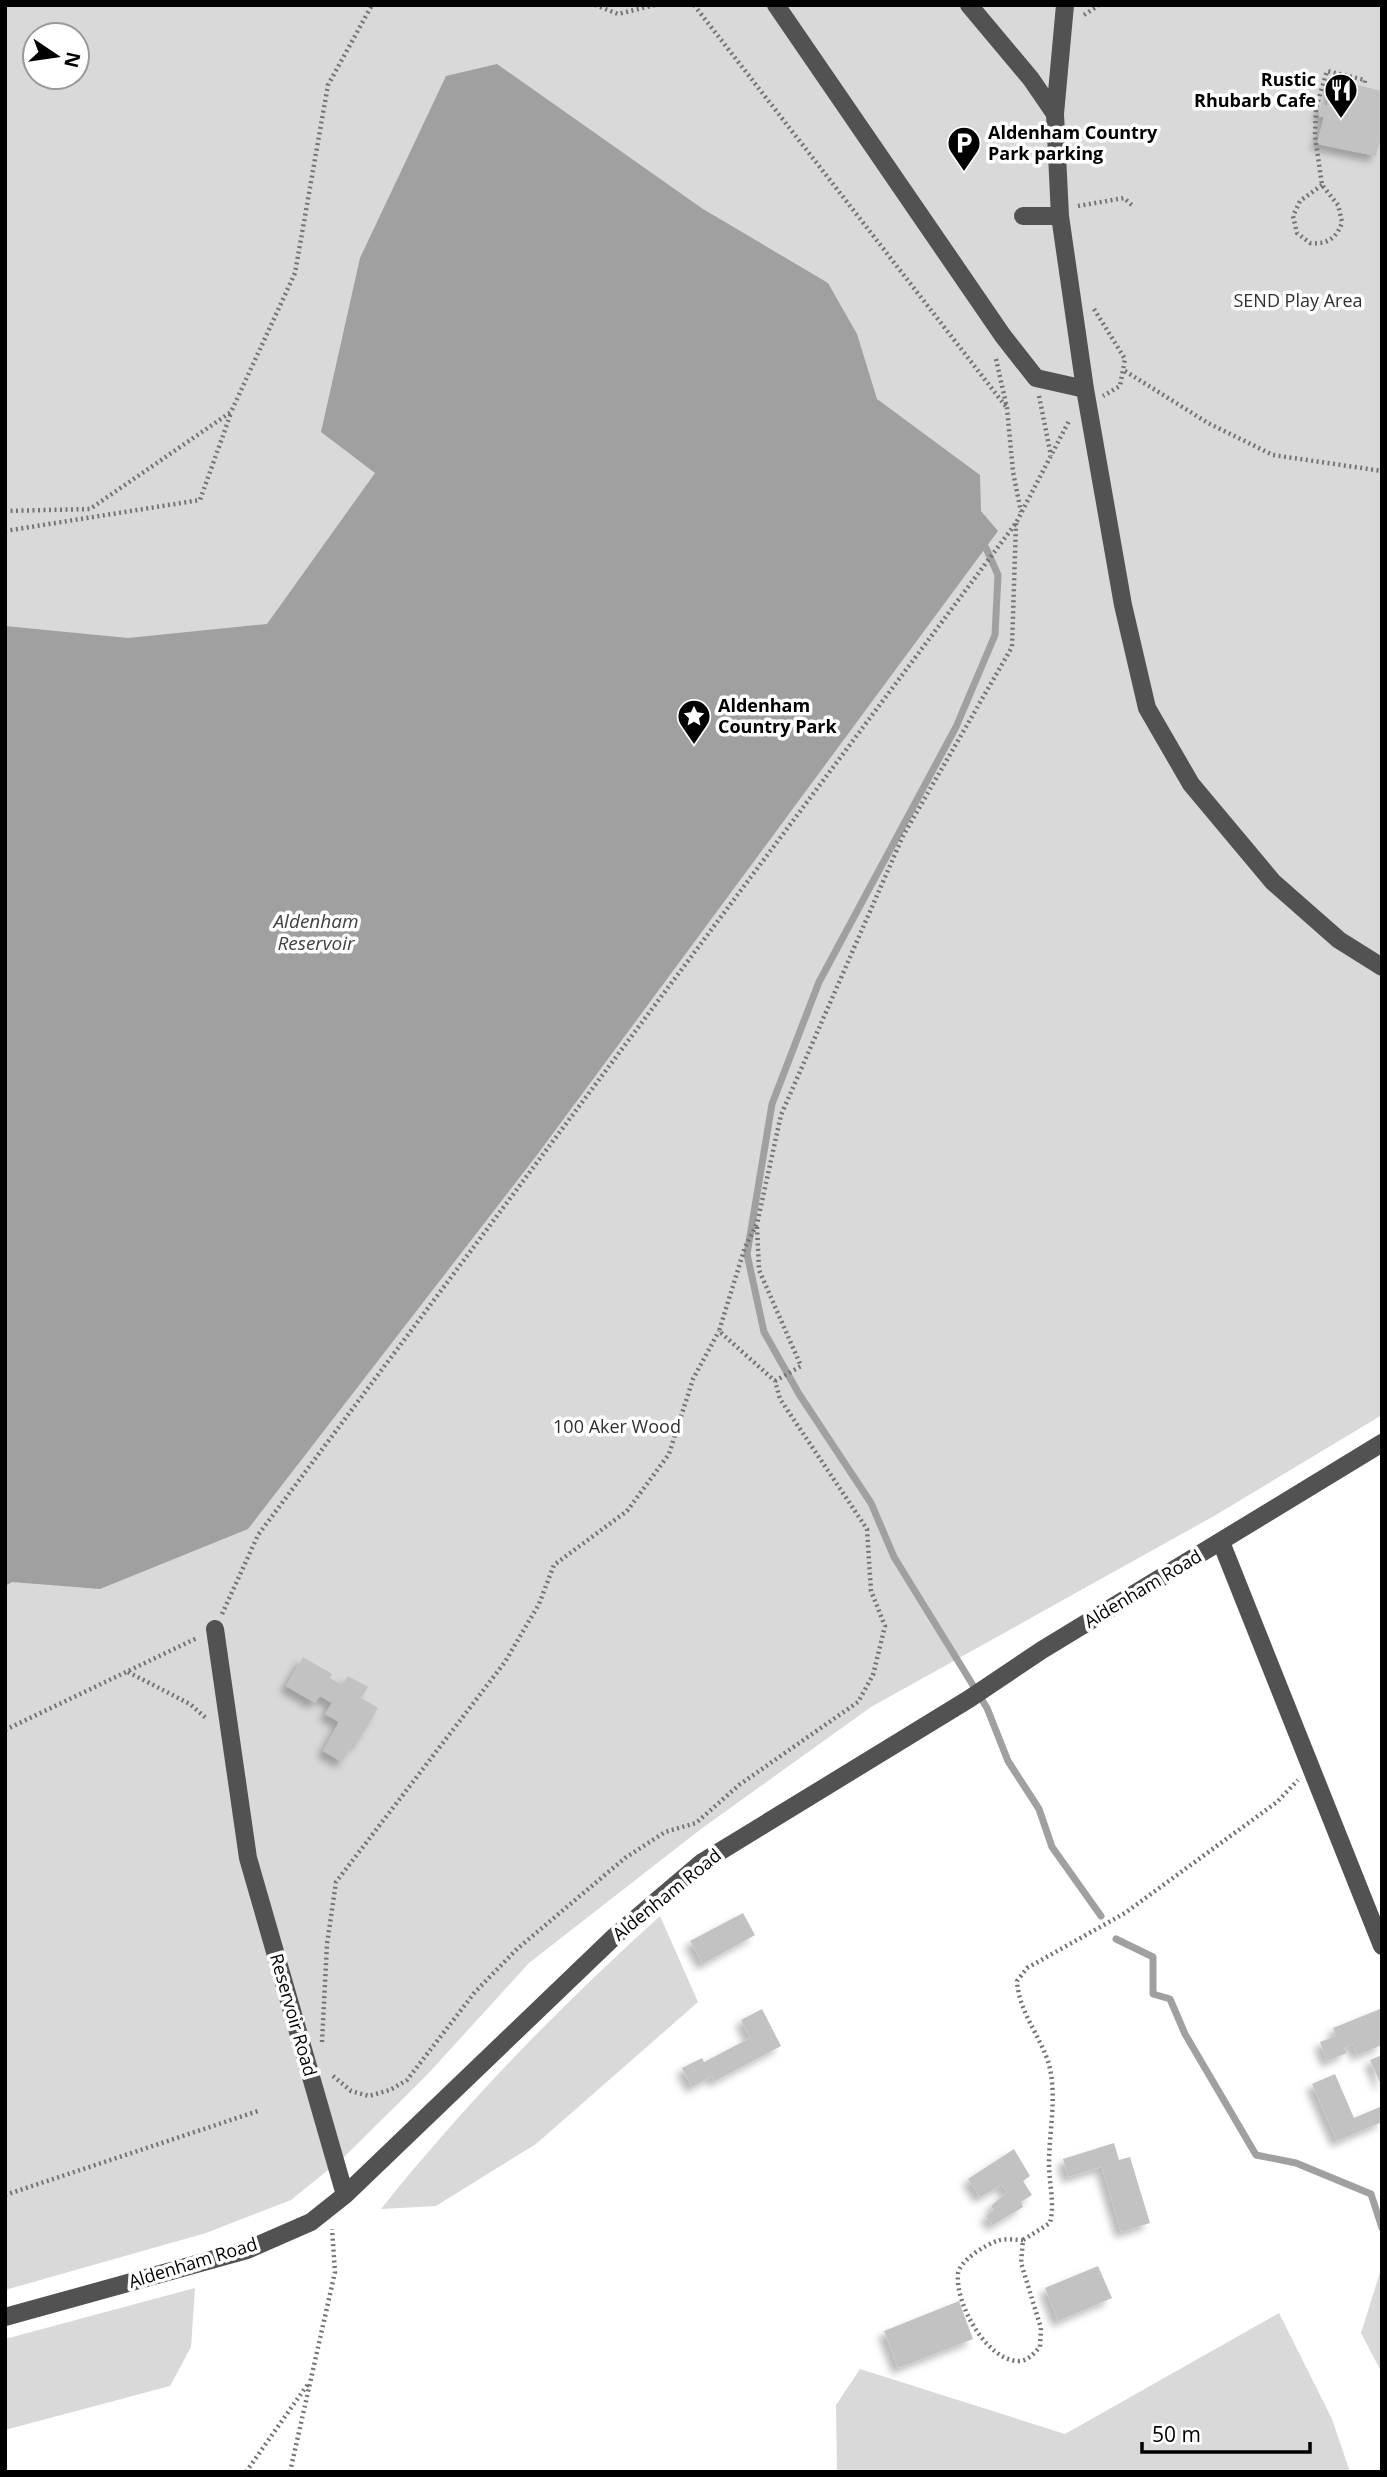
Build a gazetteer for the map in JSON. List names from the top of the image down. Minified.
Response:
{"streets":{"street":["Aldenham Road","Reservoir Road"]},"crossings":[["Aldenham Road","Reservoir Road"]],"water":["Aldenham Reservoir"],"parks":["SEND Play Area","100 Aker Wood"],"places":{"restaurant":["Rustic Rhubarb Cafe"],"parking":["Aldenham Country Park parking"],"place":["Aldenham Country Park"]},"scale_bar":"50 m","north":"right"}
